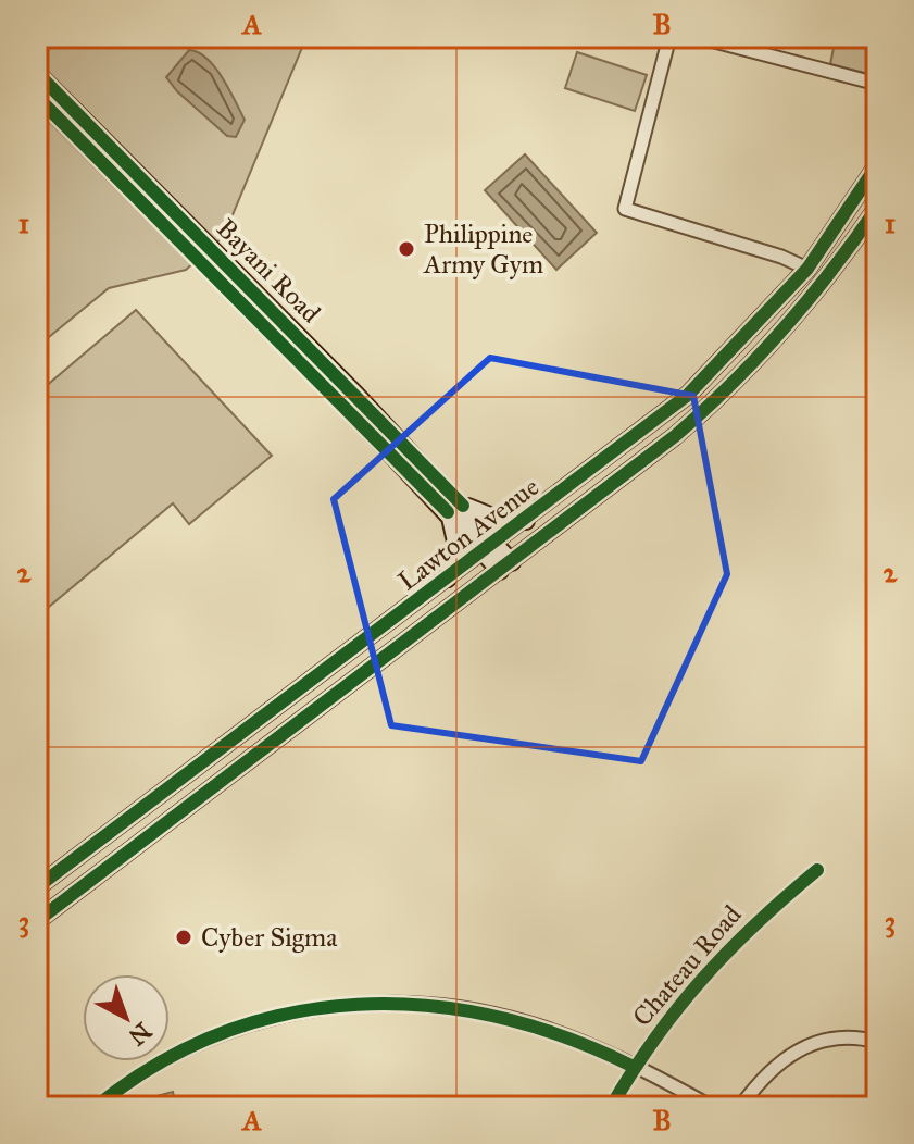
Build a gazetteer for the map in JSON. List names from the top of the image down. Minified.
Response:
{"streets":{"main road":["Bayani Road","Lawton Avenue"],"street":["Chateau Road"]},"crossings":[["Bayani Road","Lawton Avenue"]],"places":["Philippine Army Gym","Cyber Sigma"],"north":"bottom right","grid":{"columns":["A","B"],"rows":["1","2","3"]}}
